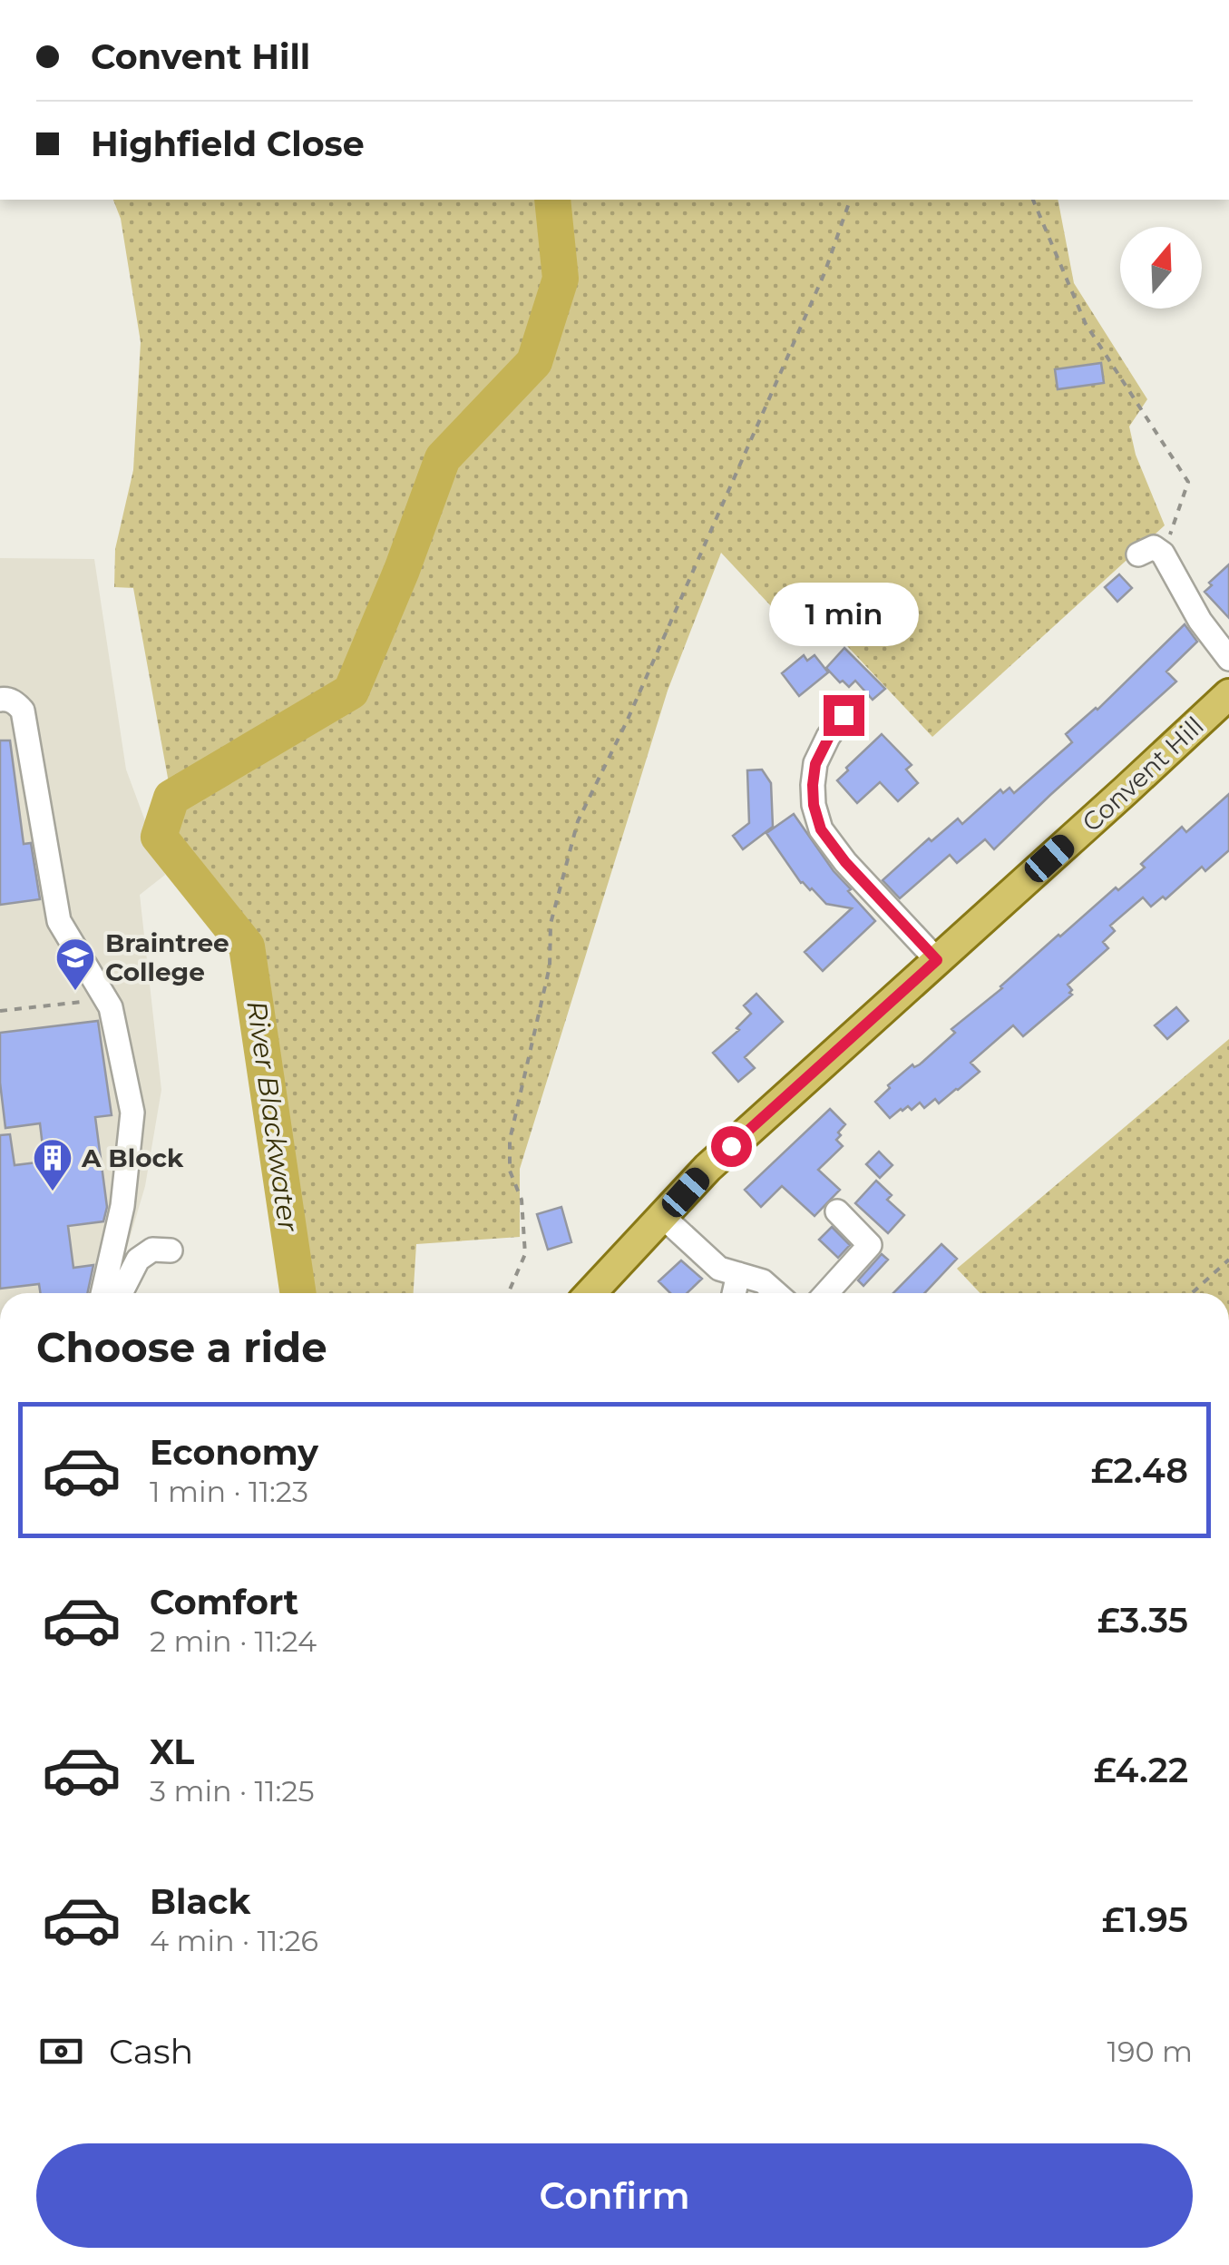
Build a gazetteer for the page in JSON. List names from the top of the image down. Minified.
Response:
{"streets":{"main road":["Convent Hill"]},"water":["River Blackwater"],"places":{"school or university":["Braintree College"],"building":["A Block"]},"north":"top","page":{"banner":["Convent Hill","Highfield Close"],"bubble":"1 min","heading":"Choose a ride","list":[{"name":"Economy","note":"1 min · 11:23","value":"£2.48"},{"name":"Comfort","note":"2 min · 11:24","value":"£3.35"},{"name":"XL","note":"3 min · 11:25","value":"£4.22"},{"name":"Black","note":"4 min · 11:26","value":"£1.95"}],"pay":["Cash","190 m"],"buttons":"Confirm"}}
